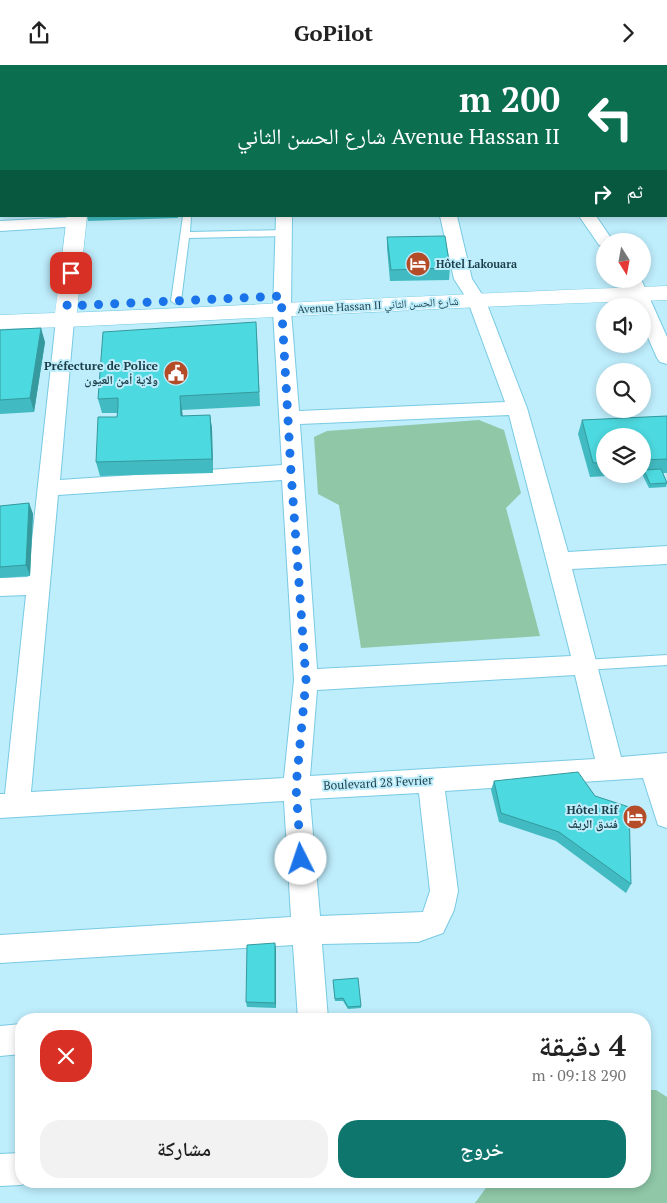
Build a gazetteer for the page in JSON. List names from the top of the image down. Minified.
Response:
{"streets":{"street":["Avenue Hassan II شارع الحسن الثاني","Boulevard 28 Fevrier"]},"places":{"hotel":["Hôtel Lakouara","Hôtel Rif فندق الريف"],"public building":["Préfecture de Police ولاية أمن العيون"]},"north":"bottom","page":{"header":"GoPilot","turn":["200 m","Avenue Hassan II شارع الحسن الثاني"],"then":"ثم","heading":["4 دقيقة","290 m · 09:18"],"buttons":["خروج","مشاركة"]}}
